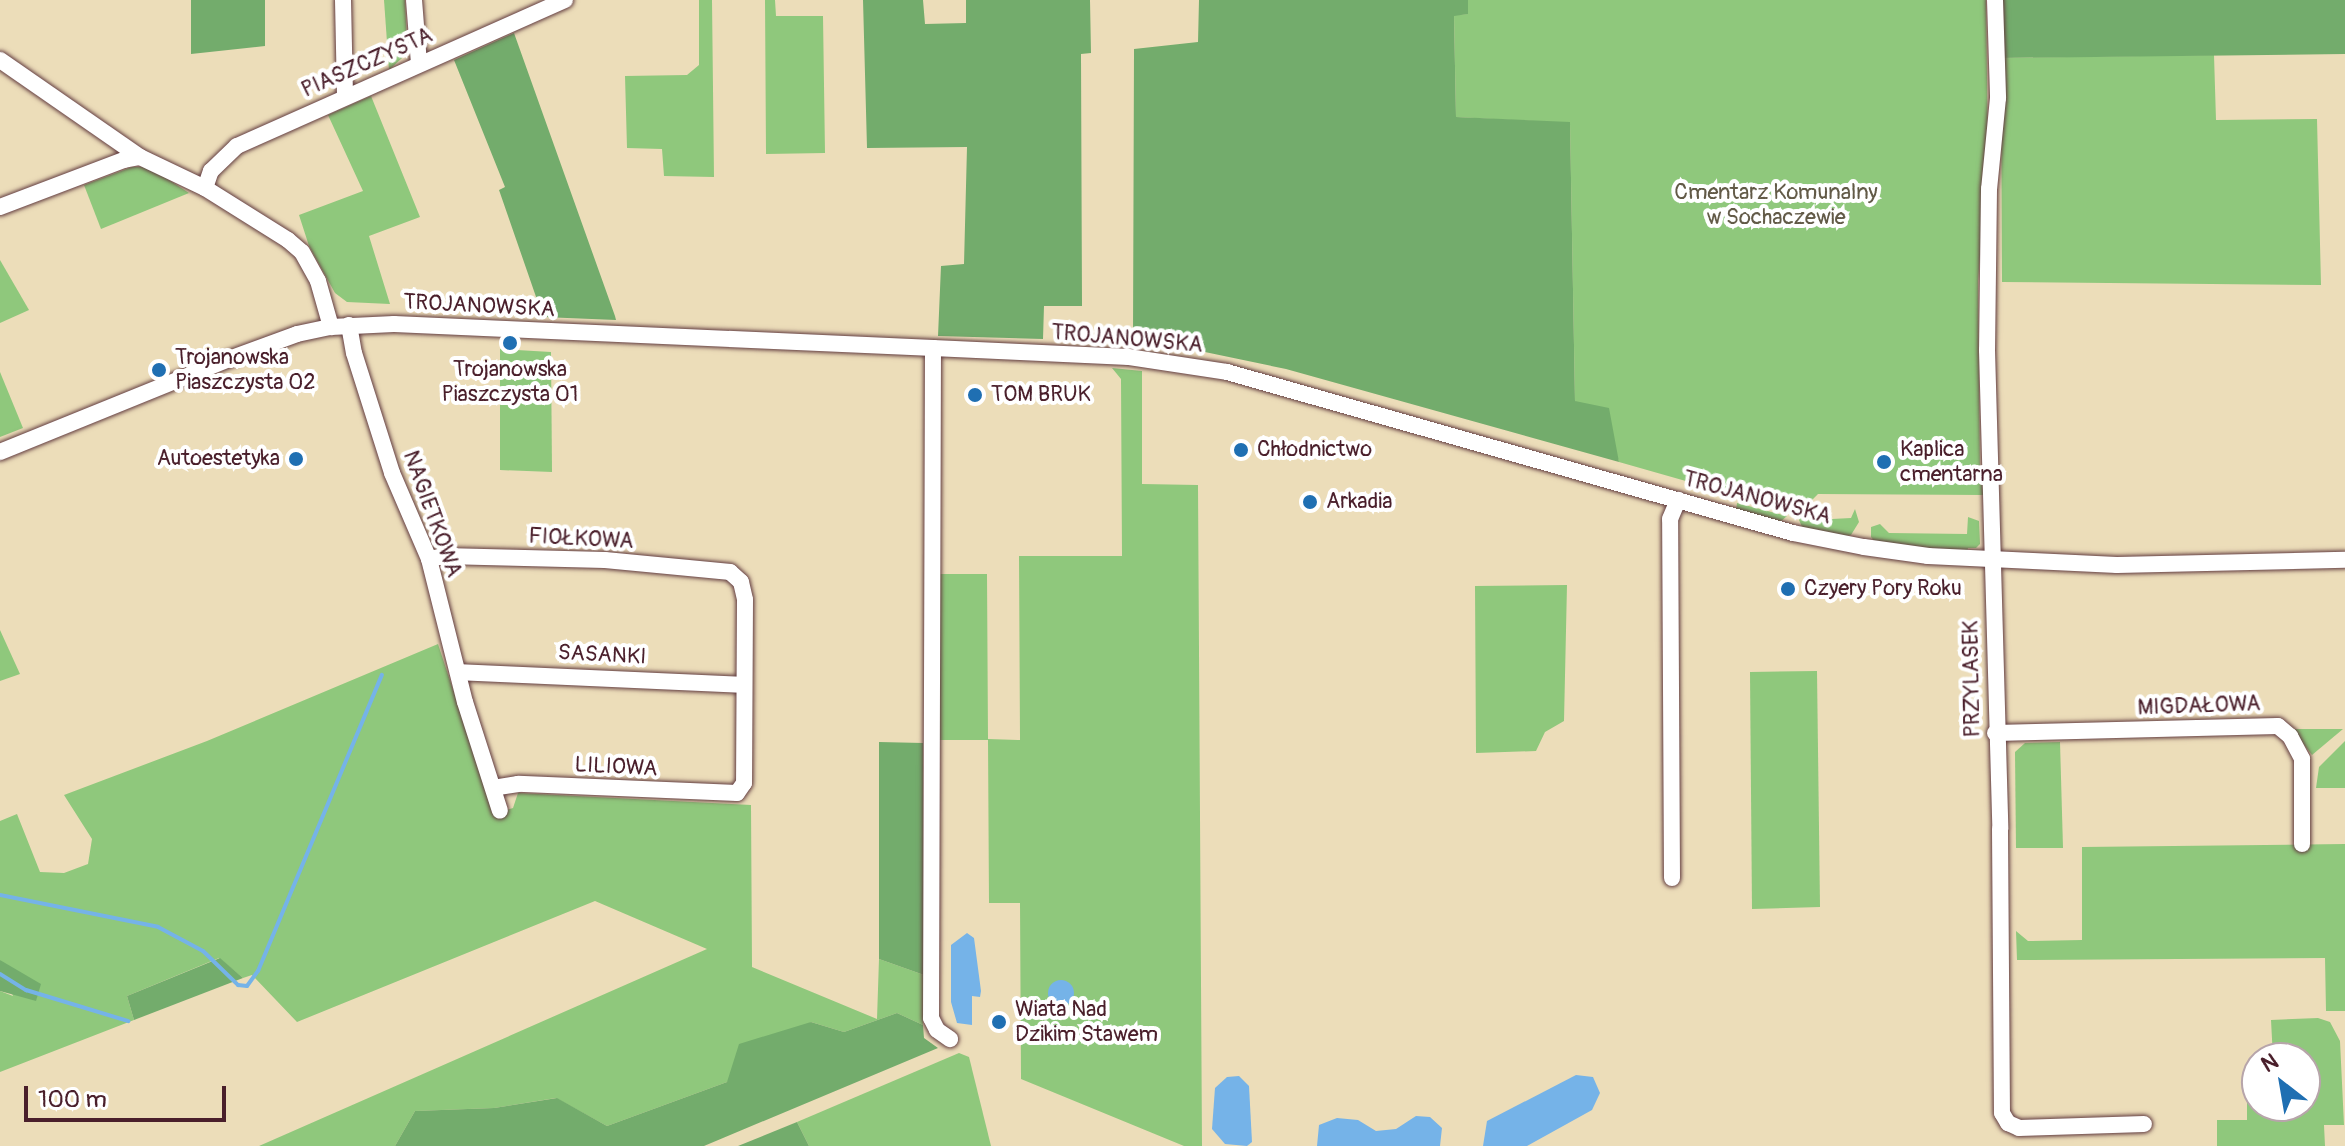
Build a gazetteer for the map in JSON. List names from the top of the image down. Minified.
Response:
{"streets":{"street":["PIASZCZYSTA","TROJANOWSKA","NAGIETKOWA","FIOŁKOWA","SASANKI","PRZYLASEK","MIGDAŁOWA","LILIOWA"]},"crossings":[["TROJANOWSKA","NAGIETKOWA"],["TROJANOWSKA","PRZYLASEK"],["NAGIETKOWA","FIOŁKOWA"],["NAGIETKOWA","SASANKI"],["NAGIETKOWA","LILIOWA"],["FIOŁKOWA","SASANKI"],["FIOŁKOWA","LILIOWA"],["SASANKI","LILIOWA"],["PRZYLASEK","MIGDAŁOWA"]],"parks":["Cmentarz Komunalny w Sochaczewie"],"places":["Trojanowska Piaszczysta 01","Trojanowska Piaszczysta 02","TOM BRUK","Chłodnictwo","Autoestetyka","Kaplica cmentarna","Arkadia","Czyery Pory Roku","Wiata Nad Dzikim Stawem"],"scale_bar":"100 m","north":"top left"}
